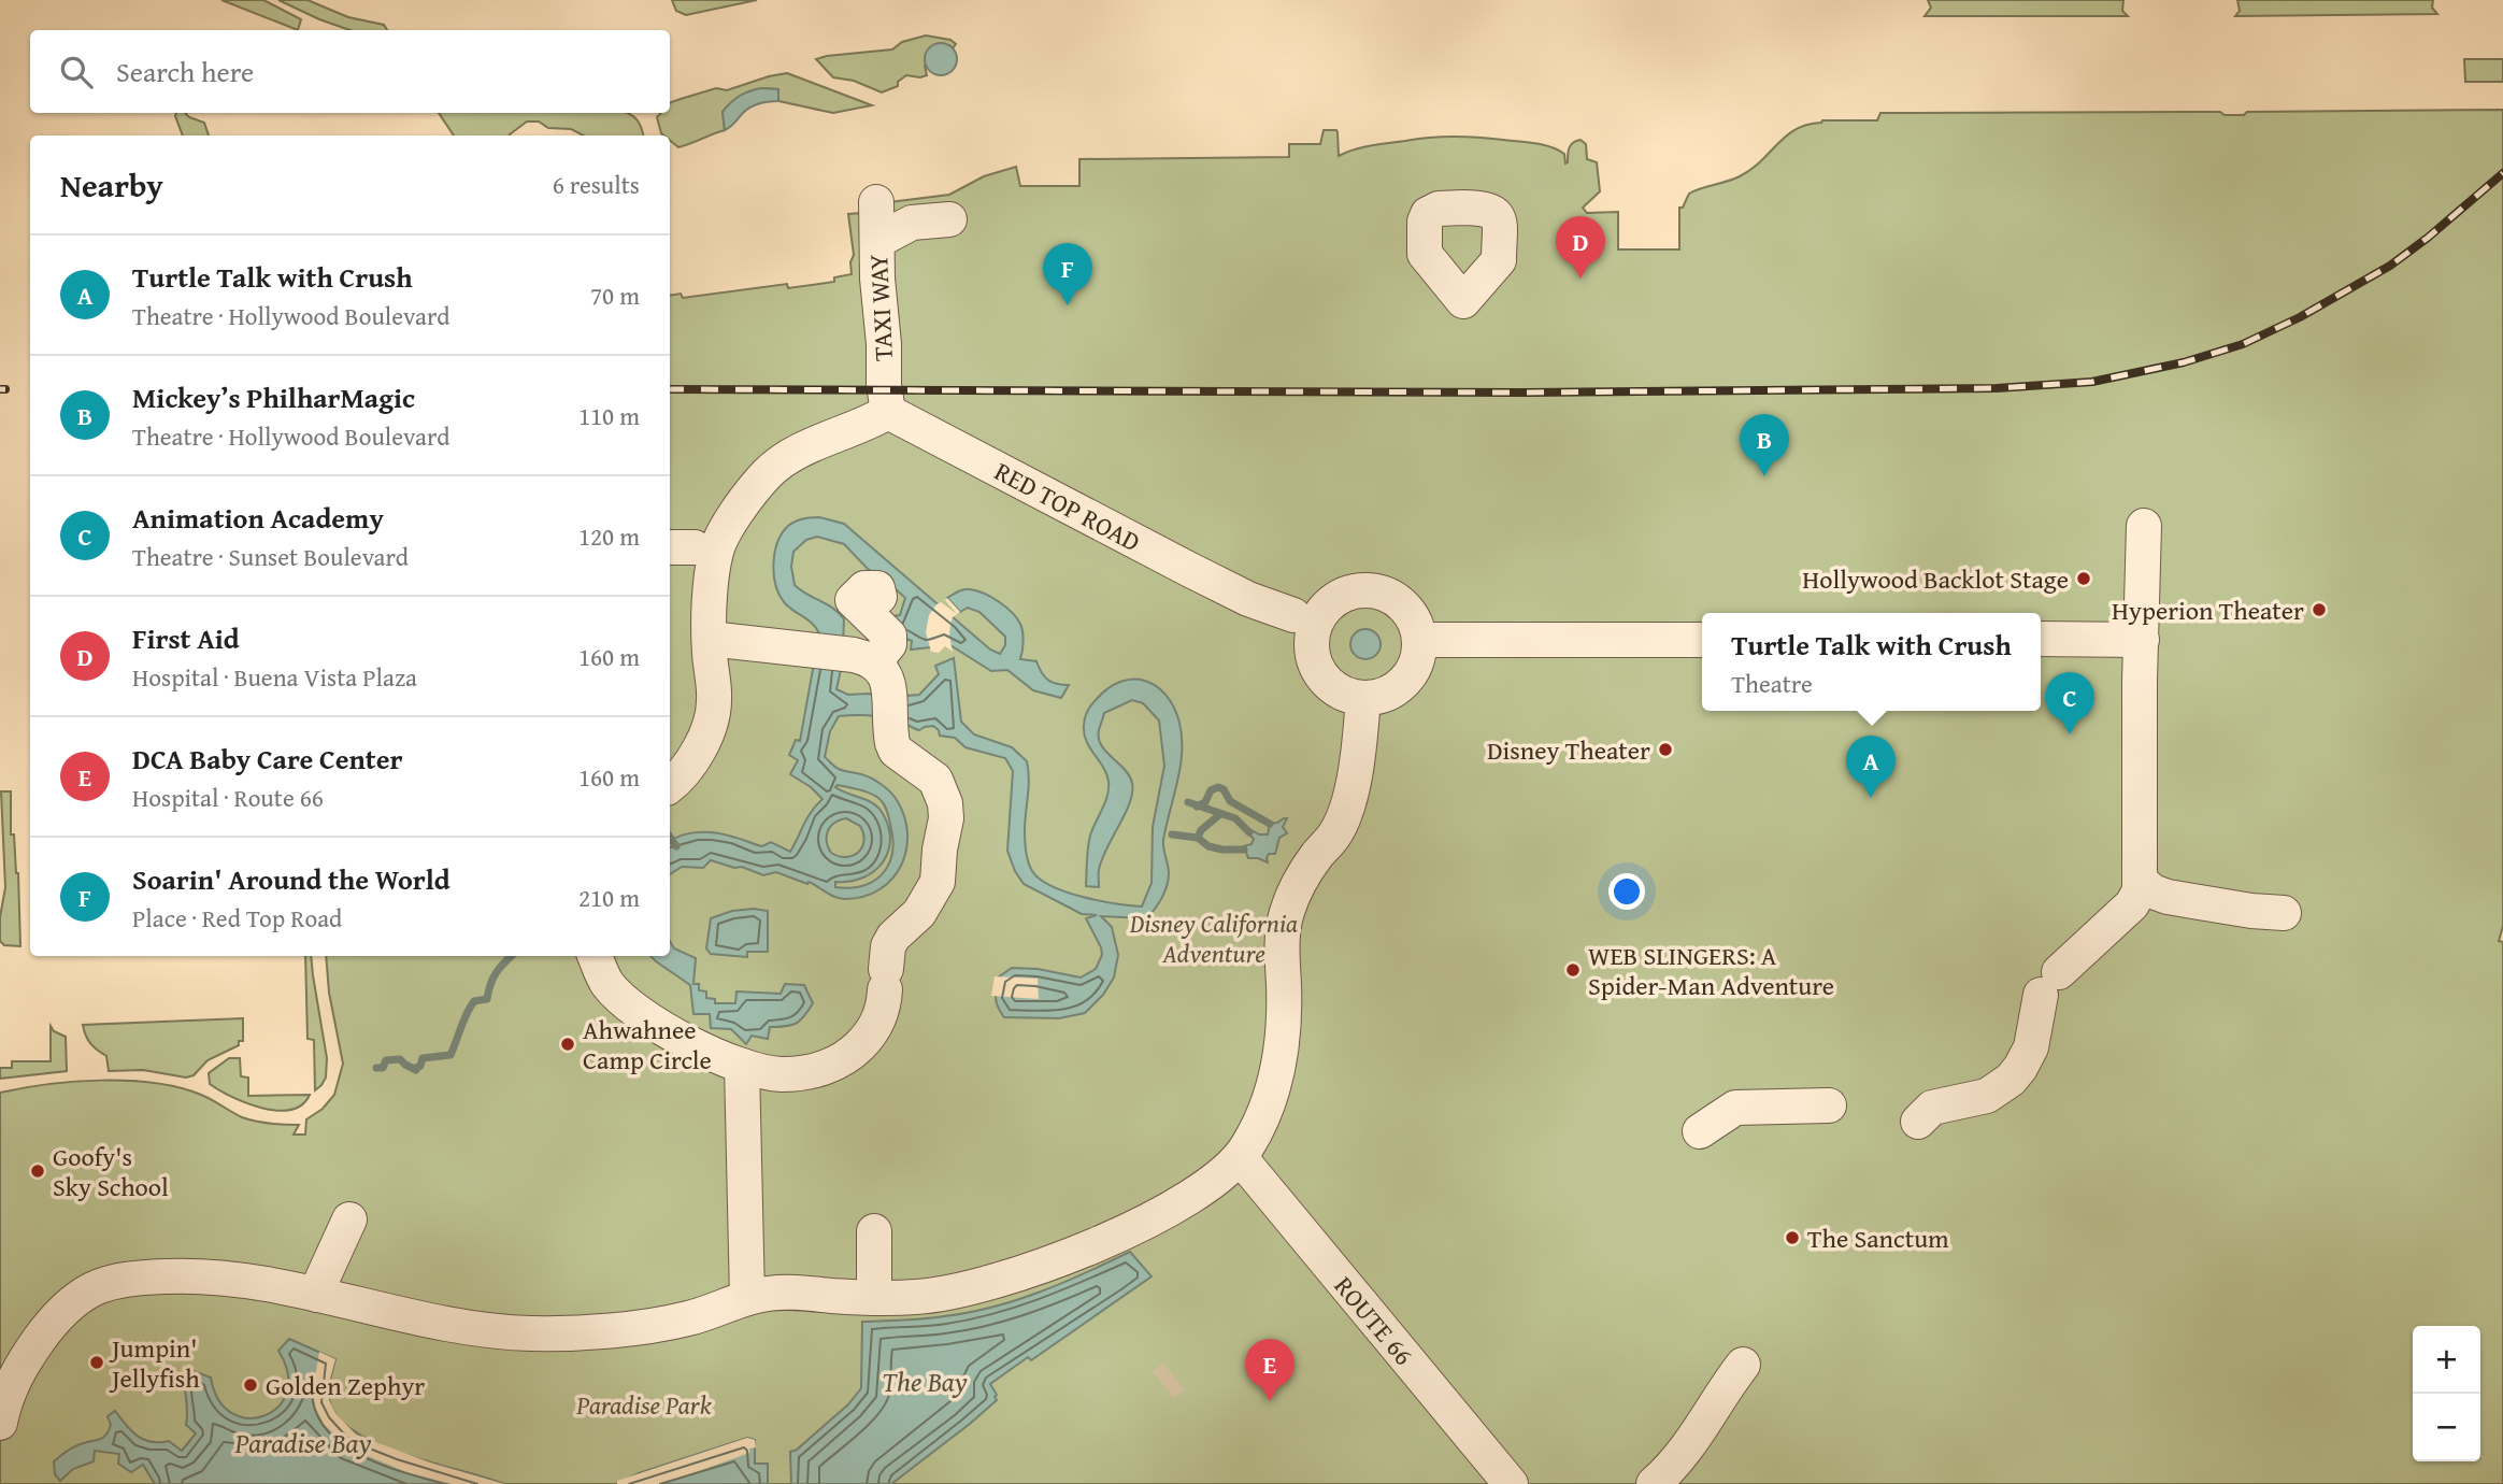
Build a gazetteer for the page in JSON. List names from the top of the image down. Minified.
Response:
{"streets":{"street":["TAXI WAY","RED TOP ROAD","ROUTE 66"]},"crossings":[["TAXI WAY","RED TOP ROAD"]],"water":["The Bay","Paradise Bay"],"parks":["Disney California Adventure","Paradise Park"],"places":["Hollywood Backlot Stage","Hyperion Theater","Disney Theater","WEB SLINGERS: A Spider-Man Adventure","Ahwahnee Camp Circle","Goofy's Sky School","The Sanctum","Jumpin' Jellyfish","Golden Zephyr"],"page":{"search":"Search here","heading":["Nearby","6 results"],"pins":["D","F","B","C","A","E"],"list":[{"mark":"A","name":"Turtle Talk with Crush","note":"Theatre · Hollywood Boulevard","value":"70 m"},{"mark":"B","name":"Mickey’s PhilharMagic","note":"Theatre · Hollywood Boulevard","value":"110 m"},{"mark":"C","name":"Animation Academy","note":"Theatre · Sunset Boulevard","value":"120 m"},{"mark":"D","name":"First Aid","note":"Hospital · Buena Vista Plaza","value":"160 m"},{"mark":"E","name":"DCA Baby Care Center","note":"Hospital · Route 66","value":"160 m"},{"mark":"F","name":"Soarin' Around the World","note":"Place · Red Top Road","value":"210 m"}],"popup":["Turtle Talk with Crush","Theatre"],"map_buttons":["+","−"]}}
